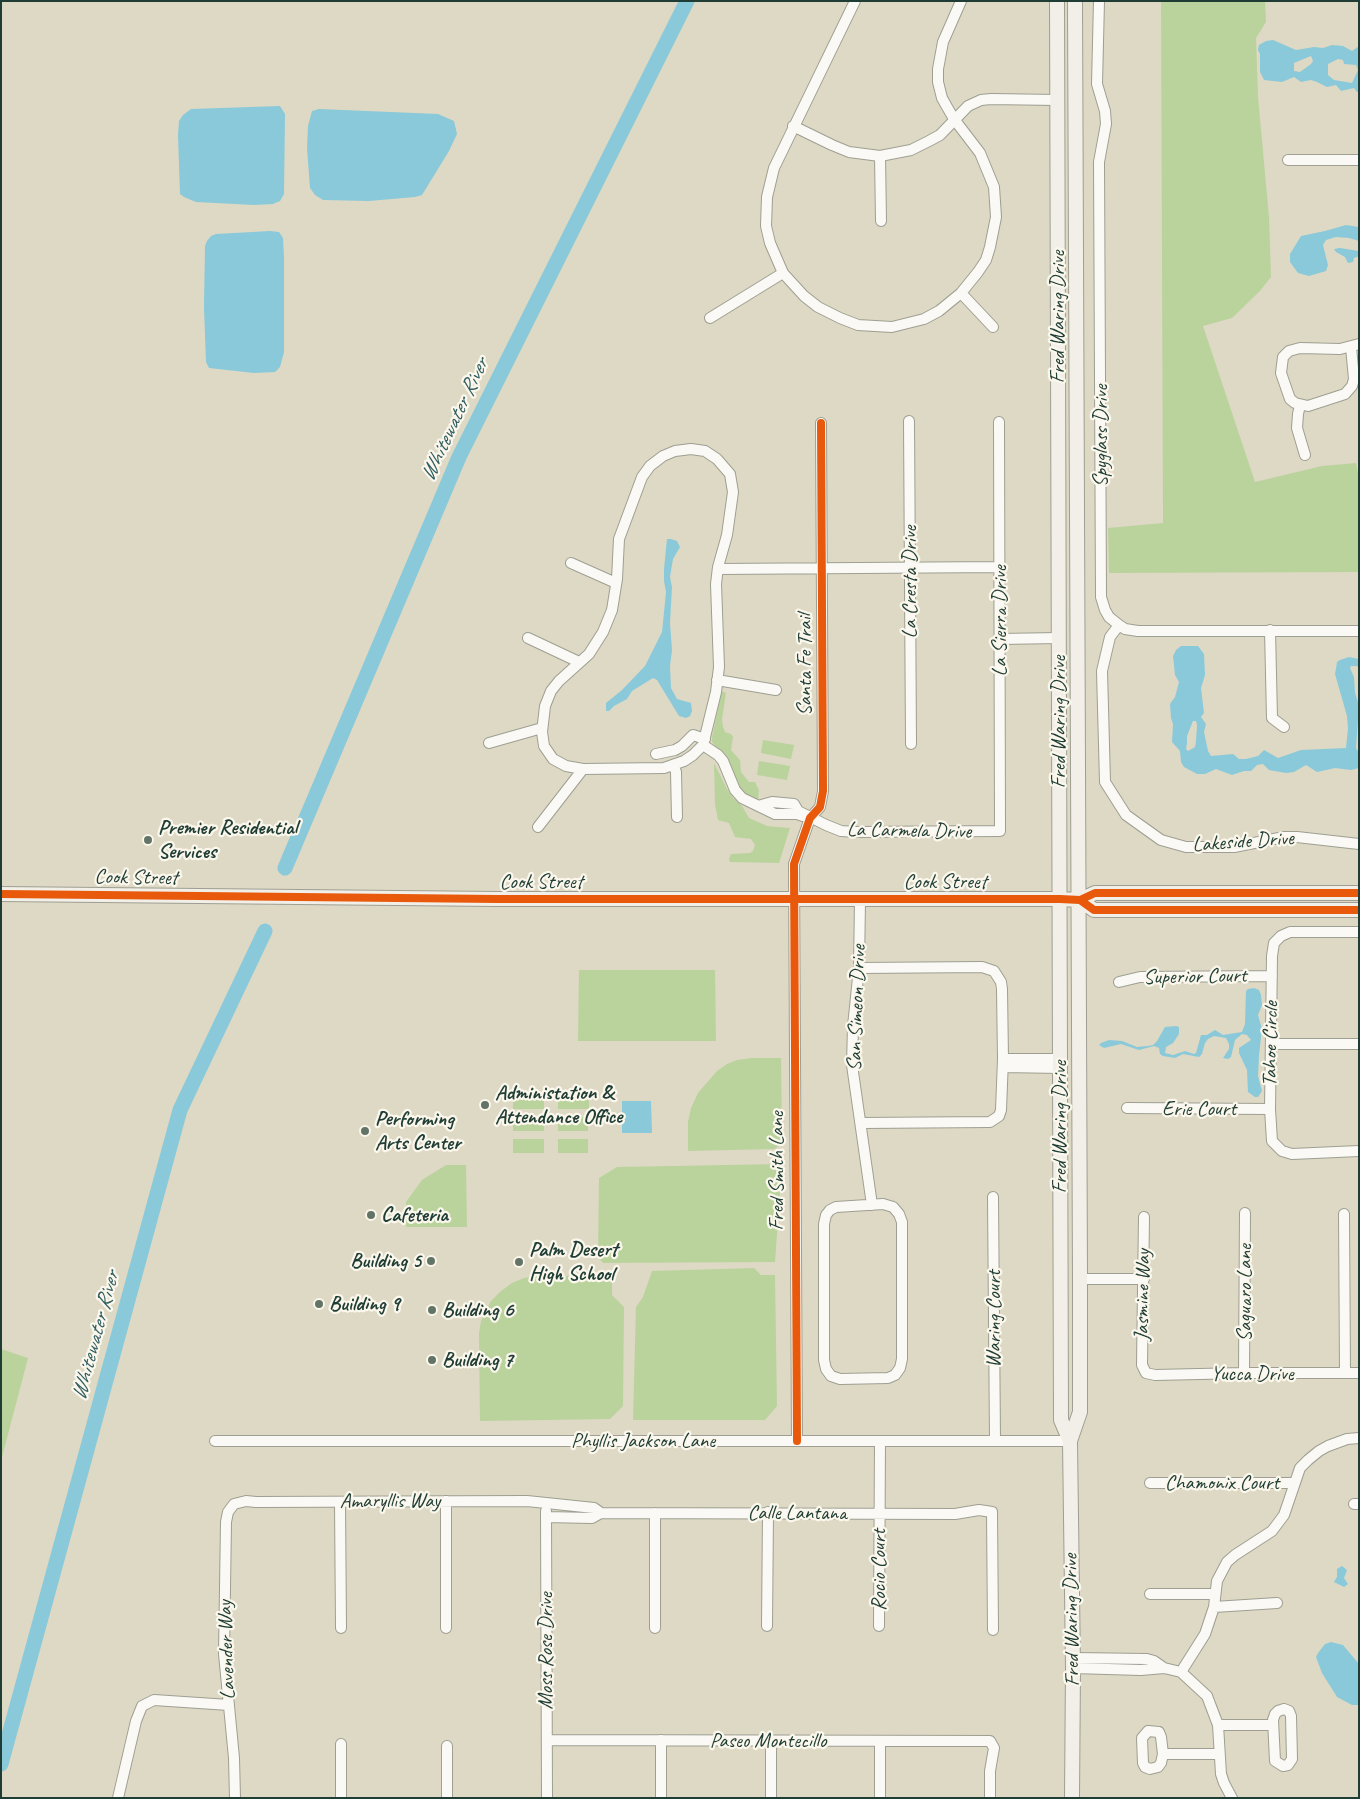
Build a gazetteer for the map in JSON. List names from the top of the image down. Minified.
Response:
{"streets":{"main road":["Fred Waring Drive","Cook Street"],"street":["Spyglass Drive","La Cresta Drive","La Sierra Drive","Santa Fe Trail","La Carmela Drive","Lakeside Drive","Superior Court","San Simeon Drive","Tahoe Circle","Erie Court","Fred Smith Lane","Saguaro Lane","Jasmine Way","Waring Court","Yucca Drive","Phyllis Jackson Lane","Chamonix Court","Amaryllis Way","Calle Lantana","Rocio Court","Lavender Way","Moss Rose Drive","Paseo Montecillo"]},"crossings":[["Fred Waring Drive","Cook Street"],["Fred Waring Drive","Phyllis Jackson Lane"],["Spyglass Drive","Lakeside Drive"],["La Sierra Drive","La Carmela Drive"],["Santa Fe Trail","La Carmela Drive"],["Santa Fe Trail","Cook Street"],["Santa Fe Trail","Fred Smith Lane"],["Cook Street","San Simeon Drive"],["Cook Street","Fred Smith Lane"],["Superior Court","Tahoe Circle"],["Tahoe Circle","Erie Court"],["Fred Smith Lane","Phyllis Jackson Lane"],["Saguaro Lane","Yucca Drive"],["Jasmine Way","Yucca Drive"],["Waring Court","Phyllis Jackson Lane"],["Phyllis Jackson Lane","Rocio Court"],["Amaryllis Way","Calle Lantana"],["Amaryllis Way","Lavender Way"],["Amaryllis Way","Moss Rose Drive"],["Calle Lantana","Rocio Court"],["Calle Lantana","Moss Rose Drive"],["Moss Rose Drive","Paseo Montecillo"]],"water":["Whitewater River"],"places":["Premier Residential Services","Administation & Attendance Office","Performing Arts Center","Cafeteria","Building 5","Palm Desert High School","Building 9","Building 6","Building 7"]}
